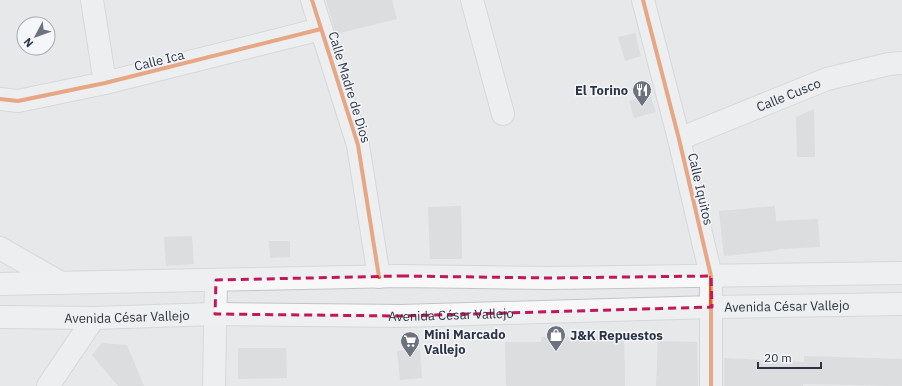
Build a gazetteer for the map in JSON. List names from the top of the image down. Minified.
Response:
{"streets":{"main road":["Avenida César Vallejo"],"street":["Calle Ica","Calle Madre de Dios","Calle Cusco","Calle Iquitos"]},"crossings":[["Calle Ica","Calle Madre de Dios"],["Calle Cusco","Calle Iquitos"],["Calle Iquitos","Avenida César Vallejo"]],"places":{"restaurant":["El Torino"],"shop":["J&K Repuestos"],"supermarket":["Mini Marcado Vallejo"]},"scale_bar":"20 m","north":"bottom left"}
